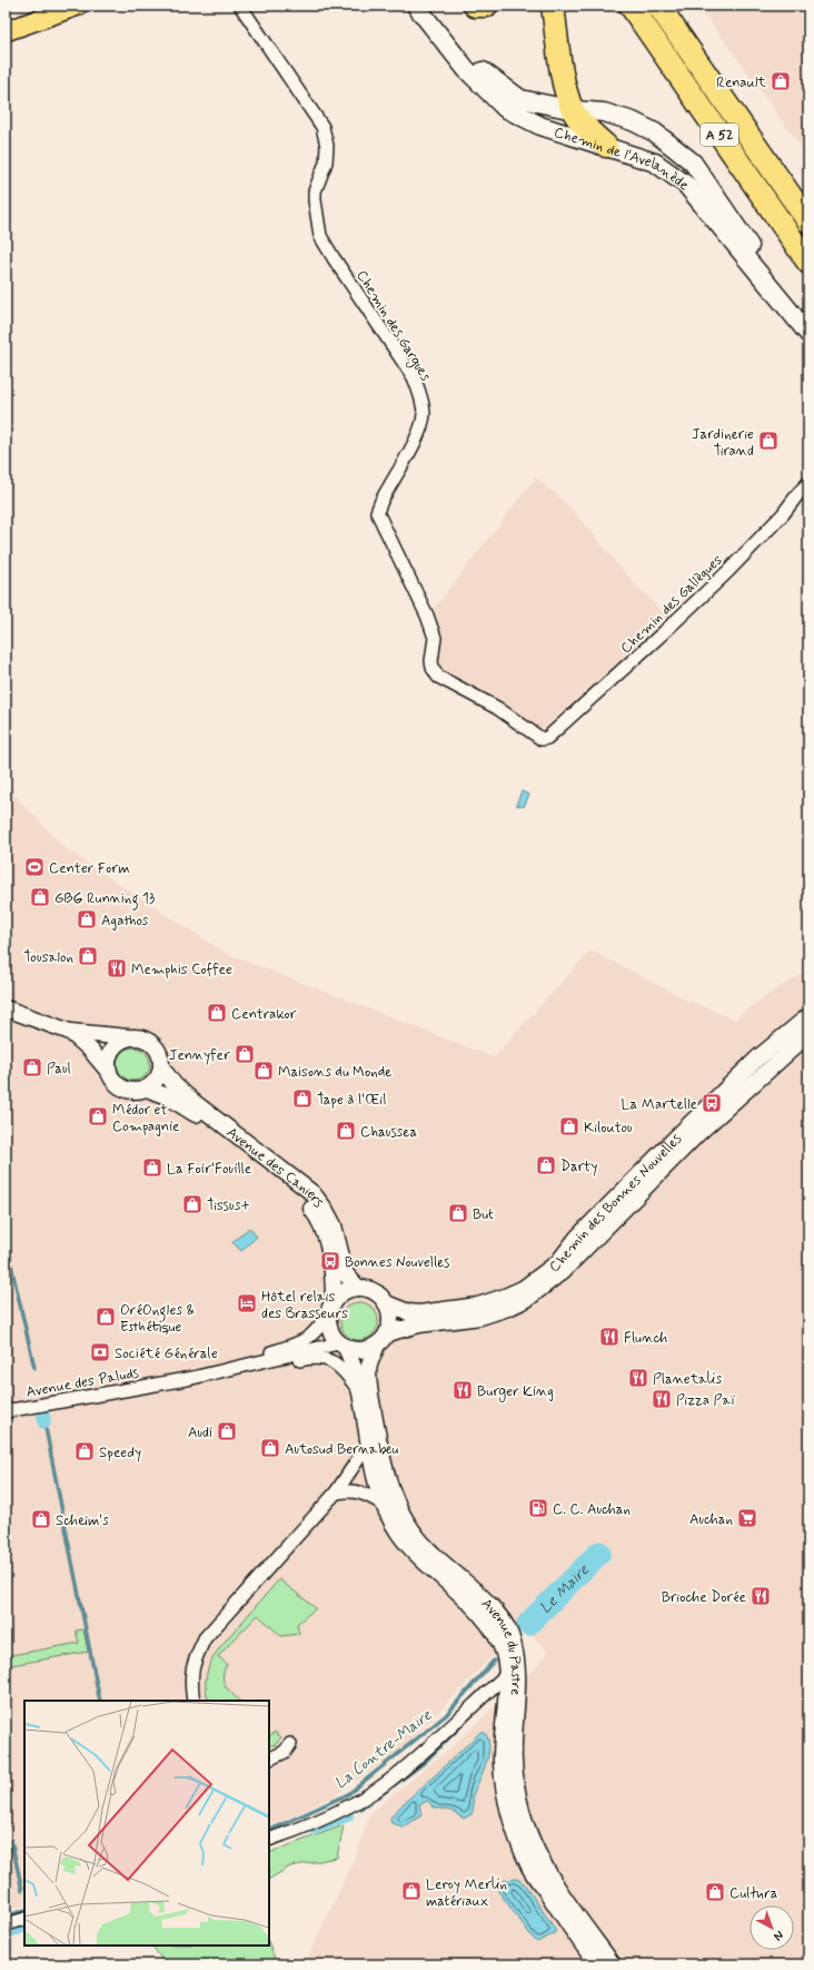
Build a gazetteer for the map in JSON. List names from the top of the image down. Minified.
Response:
{"streets":{"highway":["A 52"],"main road":["Chemin de l'Avelanède"],"street":["Chemin des Gargues","Chemin des Gallègues","Avenue des Caniers","Chemin des Bonnes Nouvelles","Avenue des Paluds","Avenue du Pastre"]},"crossings":[["Chemin des Gargues","Chemin des Gallègues"],["Avenue des Caniers","Chemin des Bonnes Nouvelles"],["Avenue des Caniers","Avenue des Paluds"],["Avenue des Caniers","Avenue du Pastre"],["Chemin des Bonnes Nouvelles","Avenue des Paluds"],["Chemin des Bonnes Nouvelles","Avenue du Pastre"],["Avenue des Paluds","Avenue du Pastre"]],"water":["Le Maïre","La Contre-Maïre"],"places":{"shop":["Renault","Jardinerie Tirand","GBG Running 13","Agathos","Tousalon","Centrakor","Jennyfer","Paul","Maisons du Monde","Tape à l'Œil","Médor et Compagnie","Kiloutou","Chaussea","Darty","La Foir'Fouille","Tissus+","But","OréOngles & Esthétique","Audi","Autosud Bernabeu","Speedy","Scheim's","Leroy Merlin matériaux","Cultura"],"sports":["Center Form"],"restaurant":["Memphis Coffee","Flunch","Planetalis","Burger King","Pizza Paï","Brioche Dorée"],"bus stop":["La Martelle","Bonnes Nouvelles"],"hotel":["Hôtel relais des Brasseurs"],"bank":["Société Générale"],"fuel station":["C. C. Auchan"],"supermarket":["Auchan"]},"north":"bottom right"}
